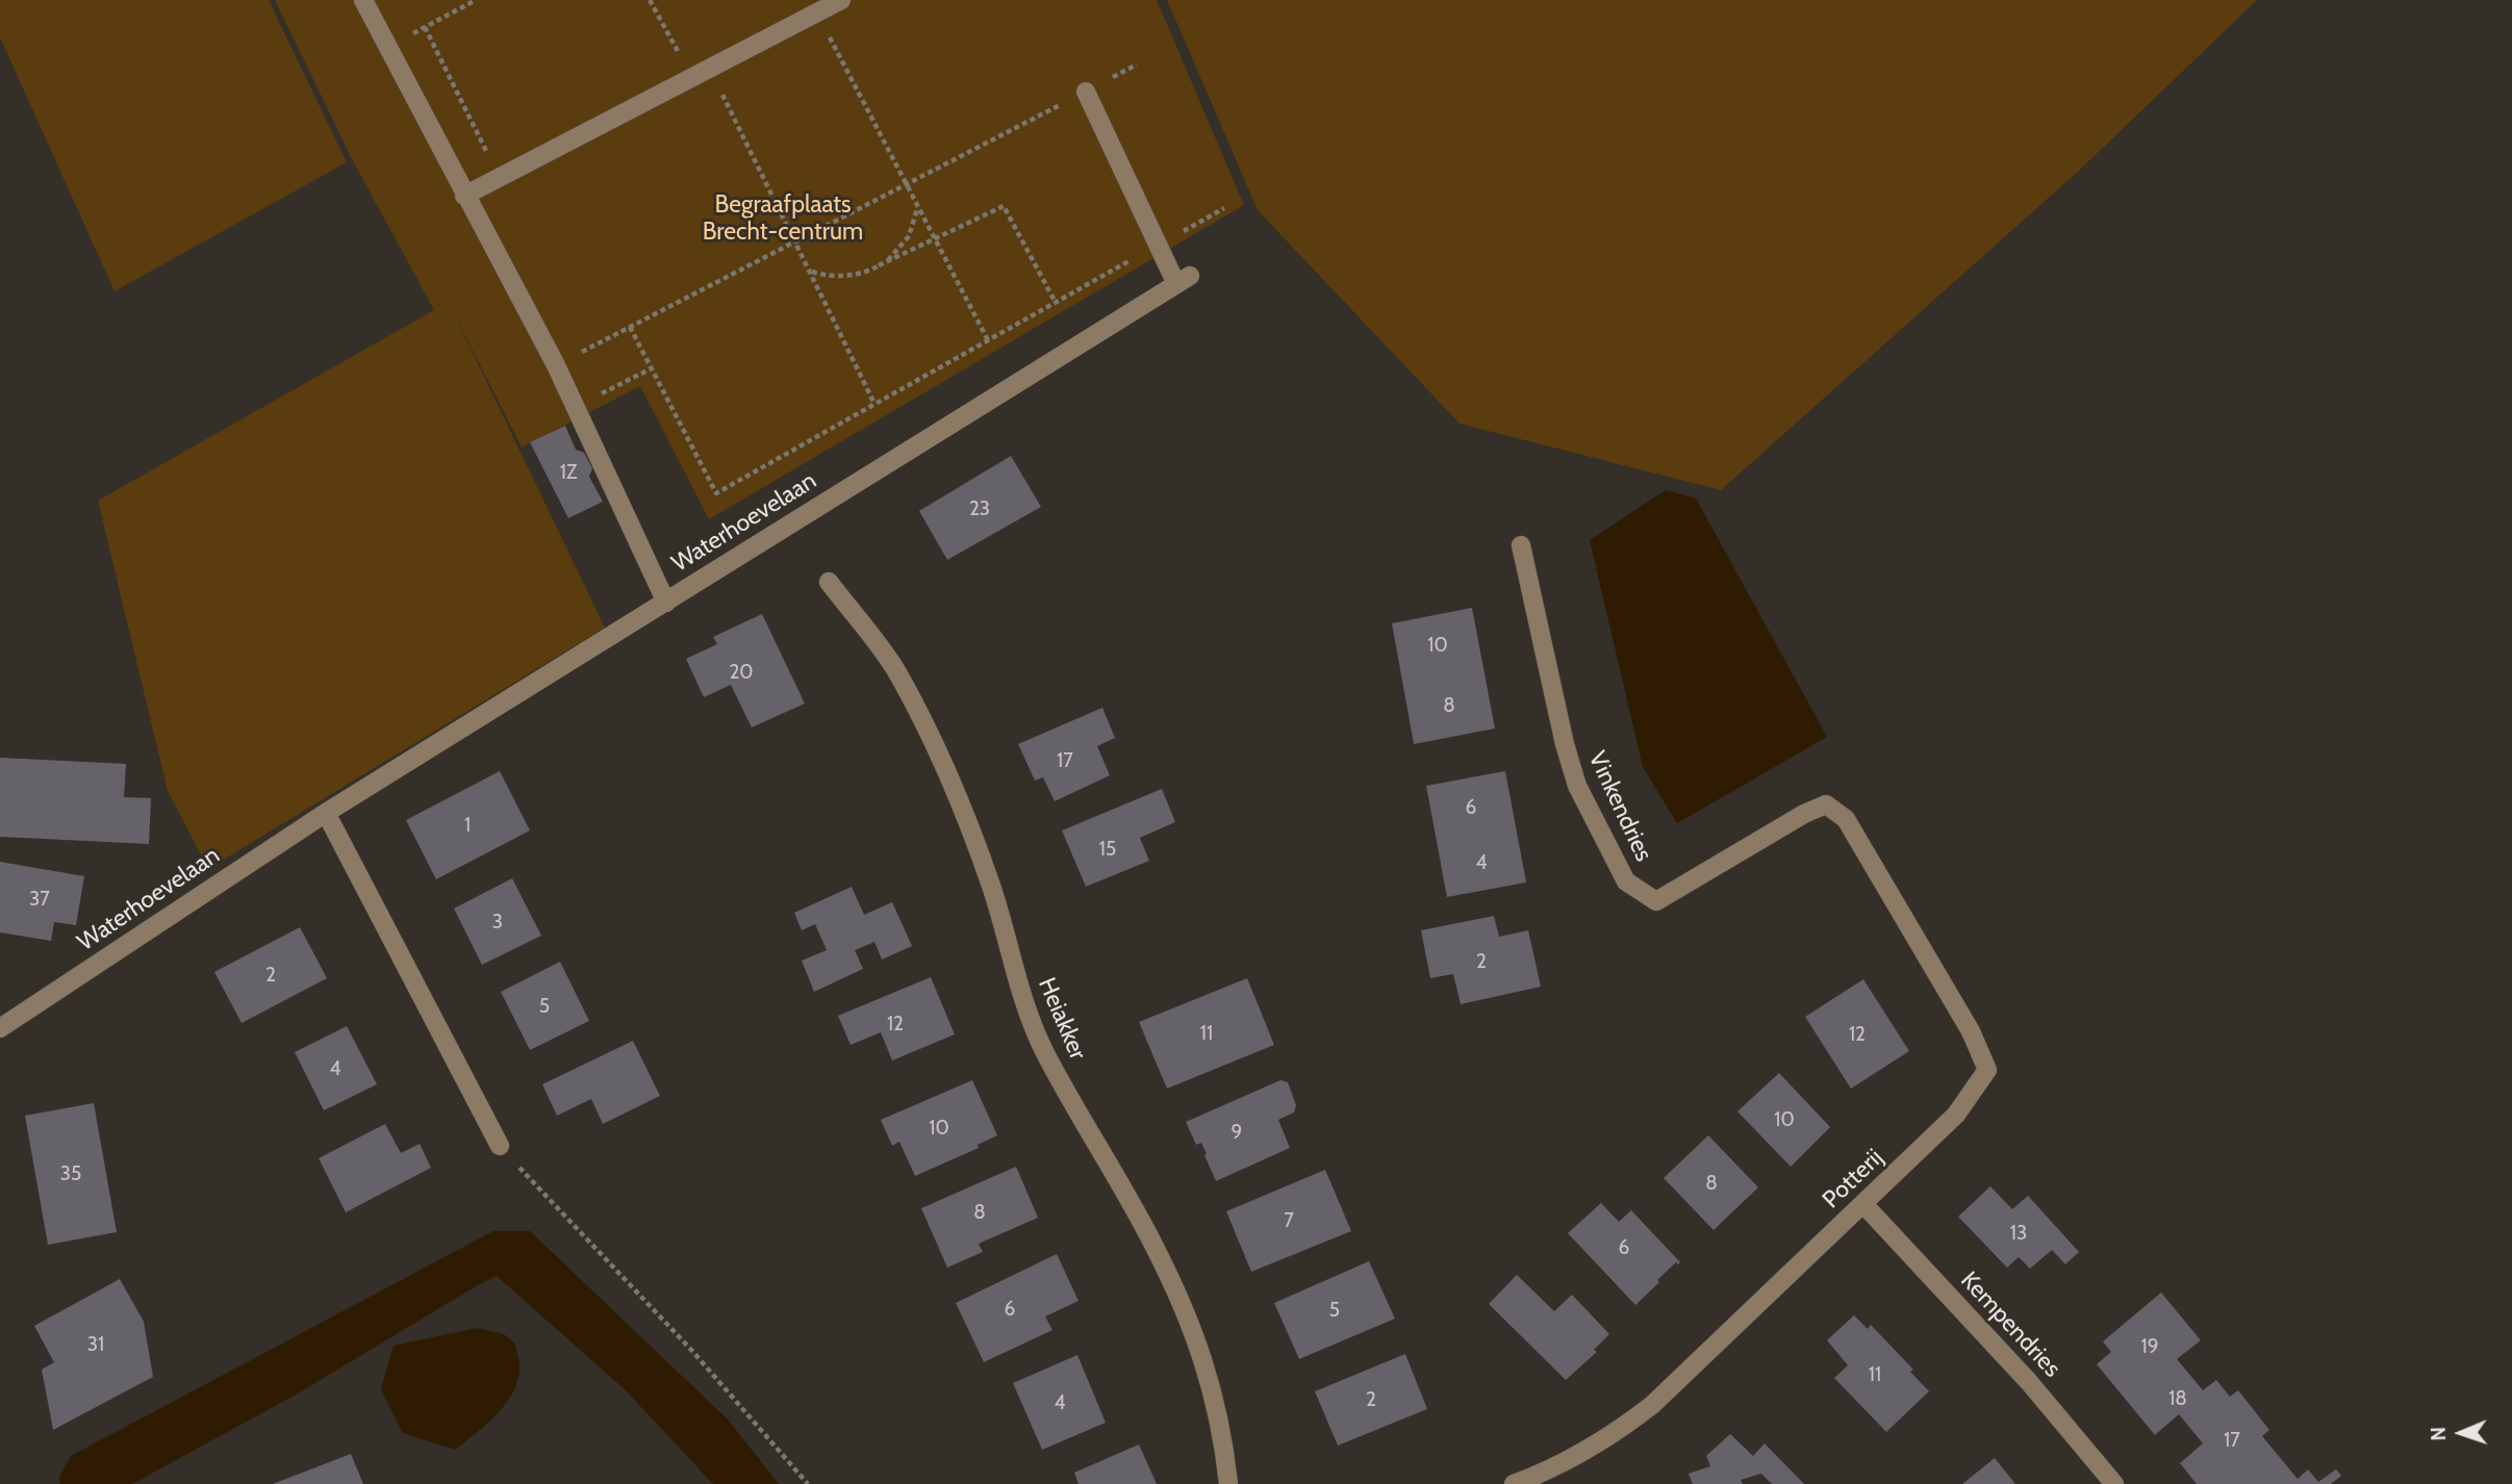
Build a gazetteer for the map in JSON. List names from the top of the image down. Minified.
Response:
{"streets":{"street":["Waterhoevelaan","Vinkendries","Heiakker","Potterij","Kempendries"]},"crossings":[["Vinkendries","Potterij"],["Potterij","Kempendries"]],"parks":["Begraafplaats Brecht-centrum"],"house_numbers":["1Z","23","10","20","8","17","6","1","15","4","37","3","2","2","5","12","11","12","4","10","10","9","35","8","8","7","13","6","6","5","31","19","11","18","2","4","17"],"north":"left"}
